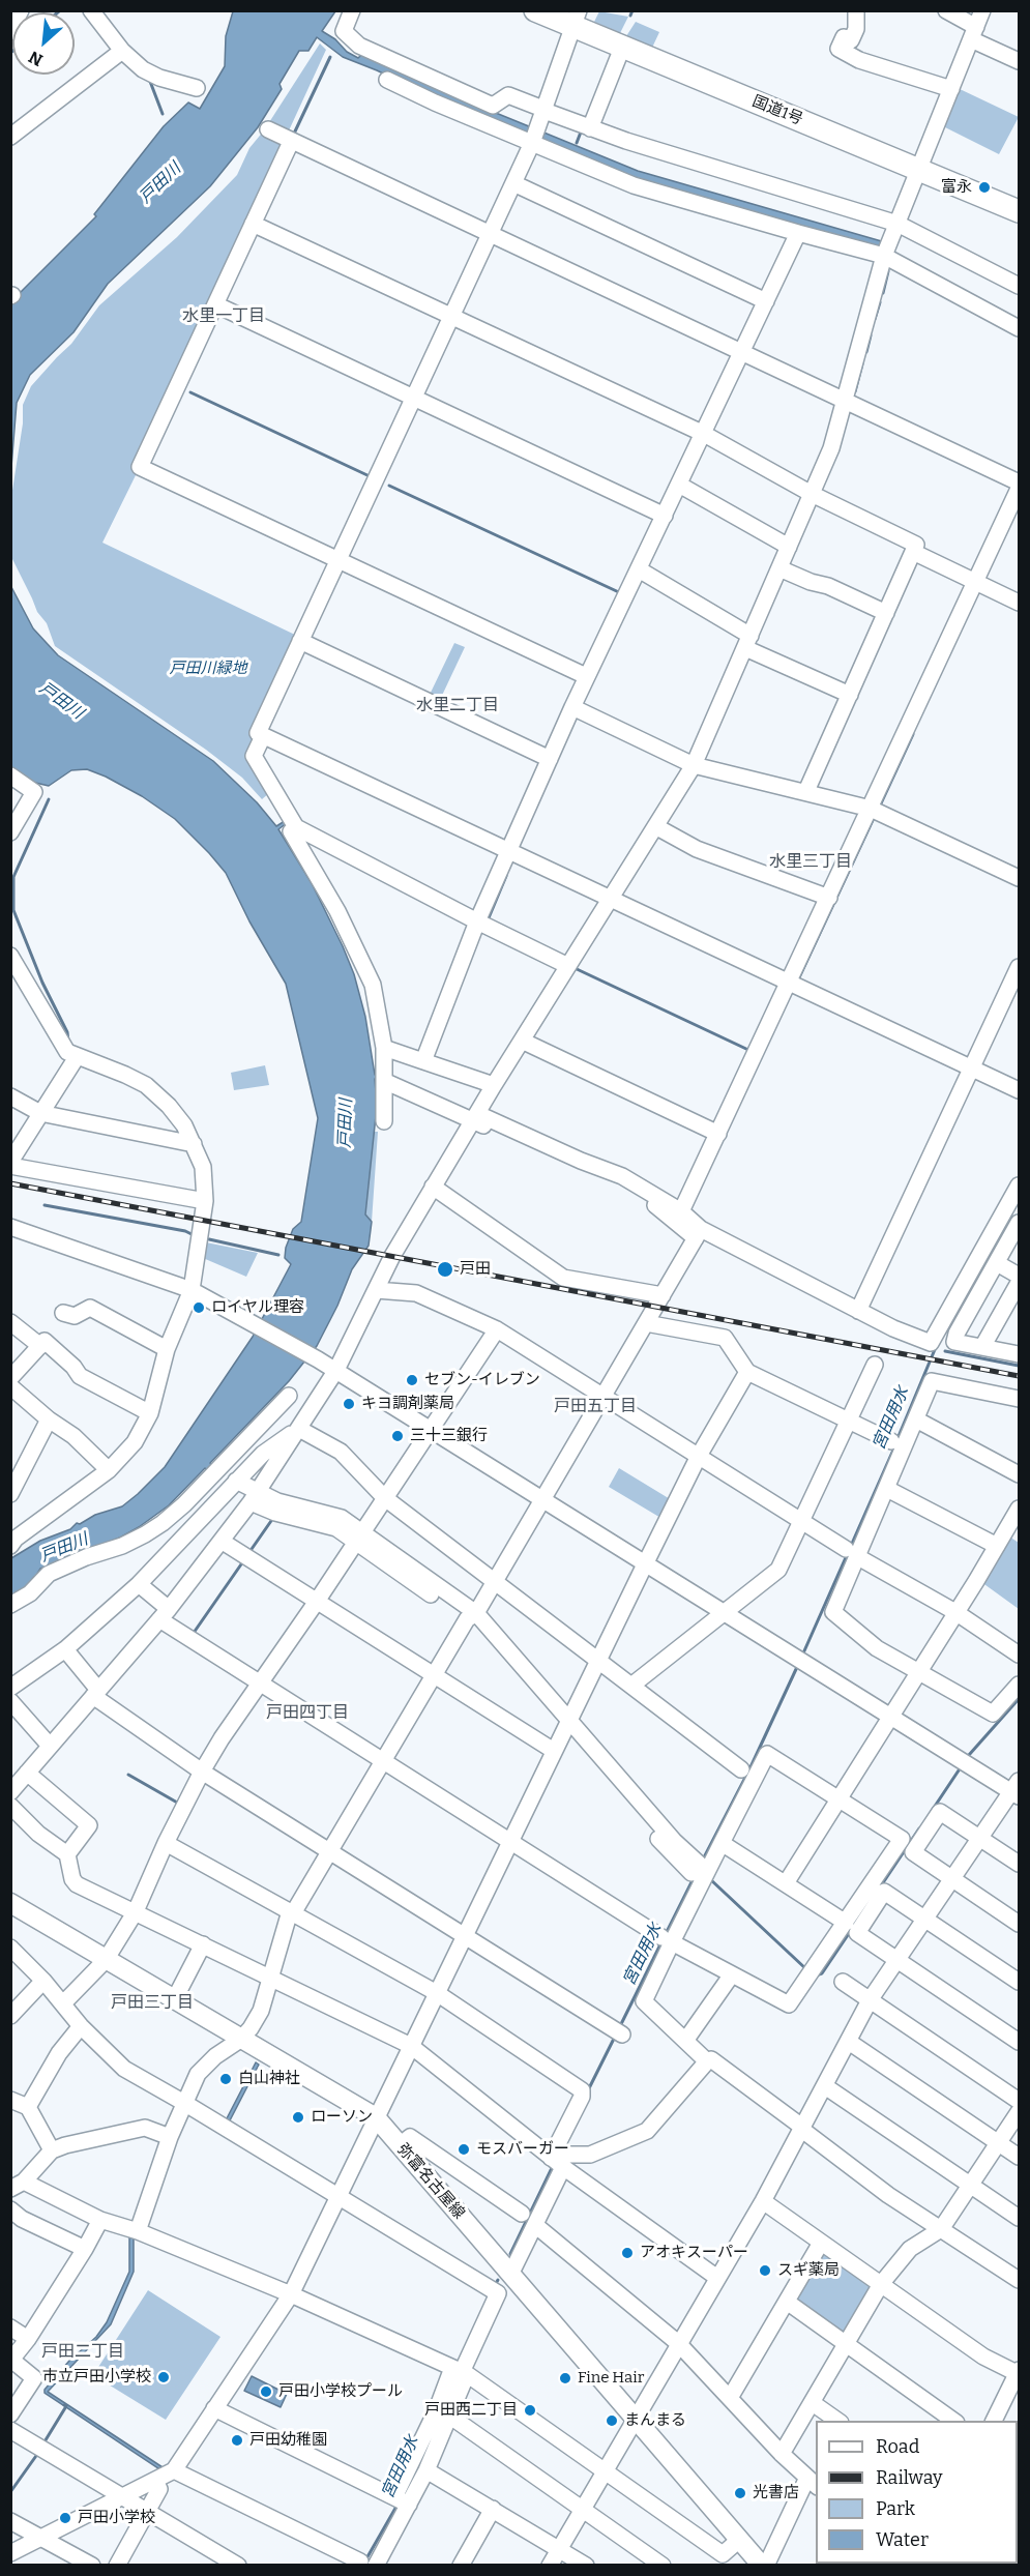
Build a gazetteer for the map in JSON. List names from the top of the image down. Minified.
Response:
{"streets":{"highway":["国道1号"],"main road":["弥富名古屋線"]},"districts":["水里一丁目","水里二丁目","水里三丁目","戸田五丁目","戸田四丁目","戸田三丁目","戸田二丁目"],"water":["戸田川","宮田用水"],"parks":["戸田川緑地"],"places":["富永","戸田","ロイヤル理容","セブン-イレブン","キヨ調剤薬局","三十三銀行","白山神社","ローソン","モスバーガー","アオキスーパー","スギ薬局","市立戸田小学校","Fine Hair","戸田小学校プール","戸田西二丁目","まんまる","戸田幼稚園","光書店","戸田小学校"],"legend":["Road","Railway","Park","Water"],"north":"bottom left"}
